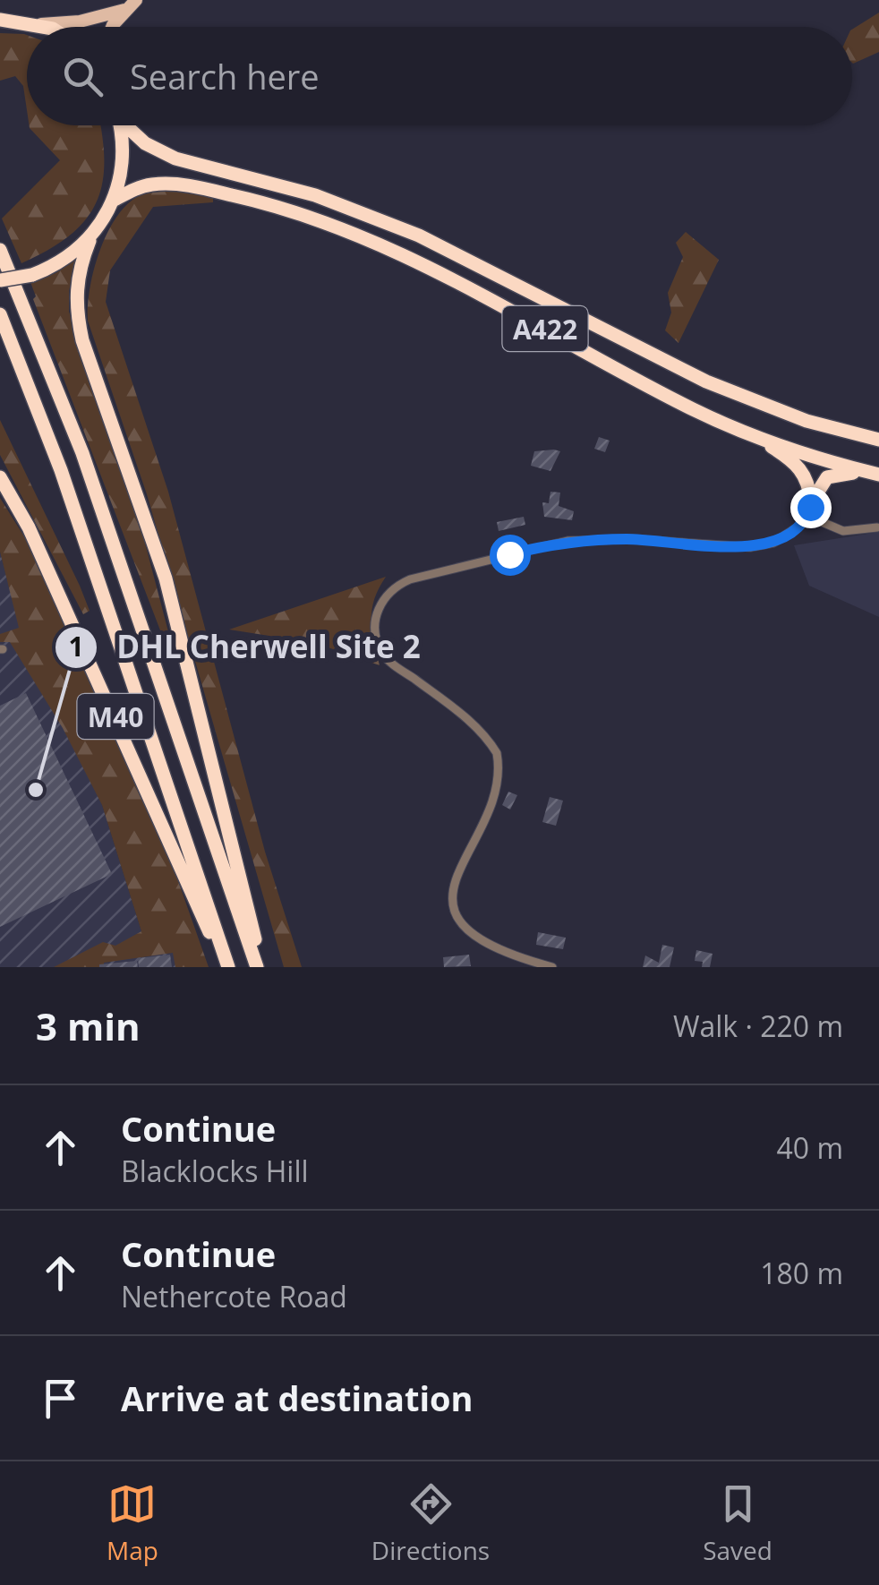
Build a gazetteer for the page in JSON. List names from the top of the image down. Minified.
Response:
{"streets":{"highway":["A422","M40"]},"places":["DHL Cherwell Site 2"],"page":{"search":"Search here","heading":["3 min","Walk · 220 m"],"list":[["Continue","Blacklocks Hill","40 m"],["Continue","Nethercote Road","180 m"],"Arrive at destination"],"nav":["Map","Directions","Saved"]}}
